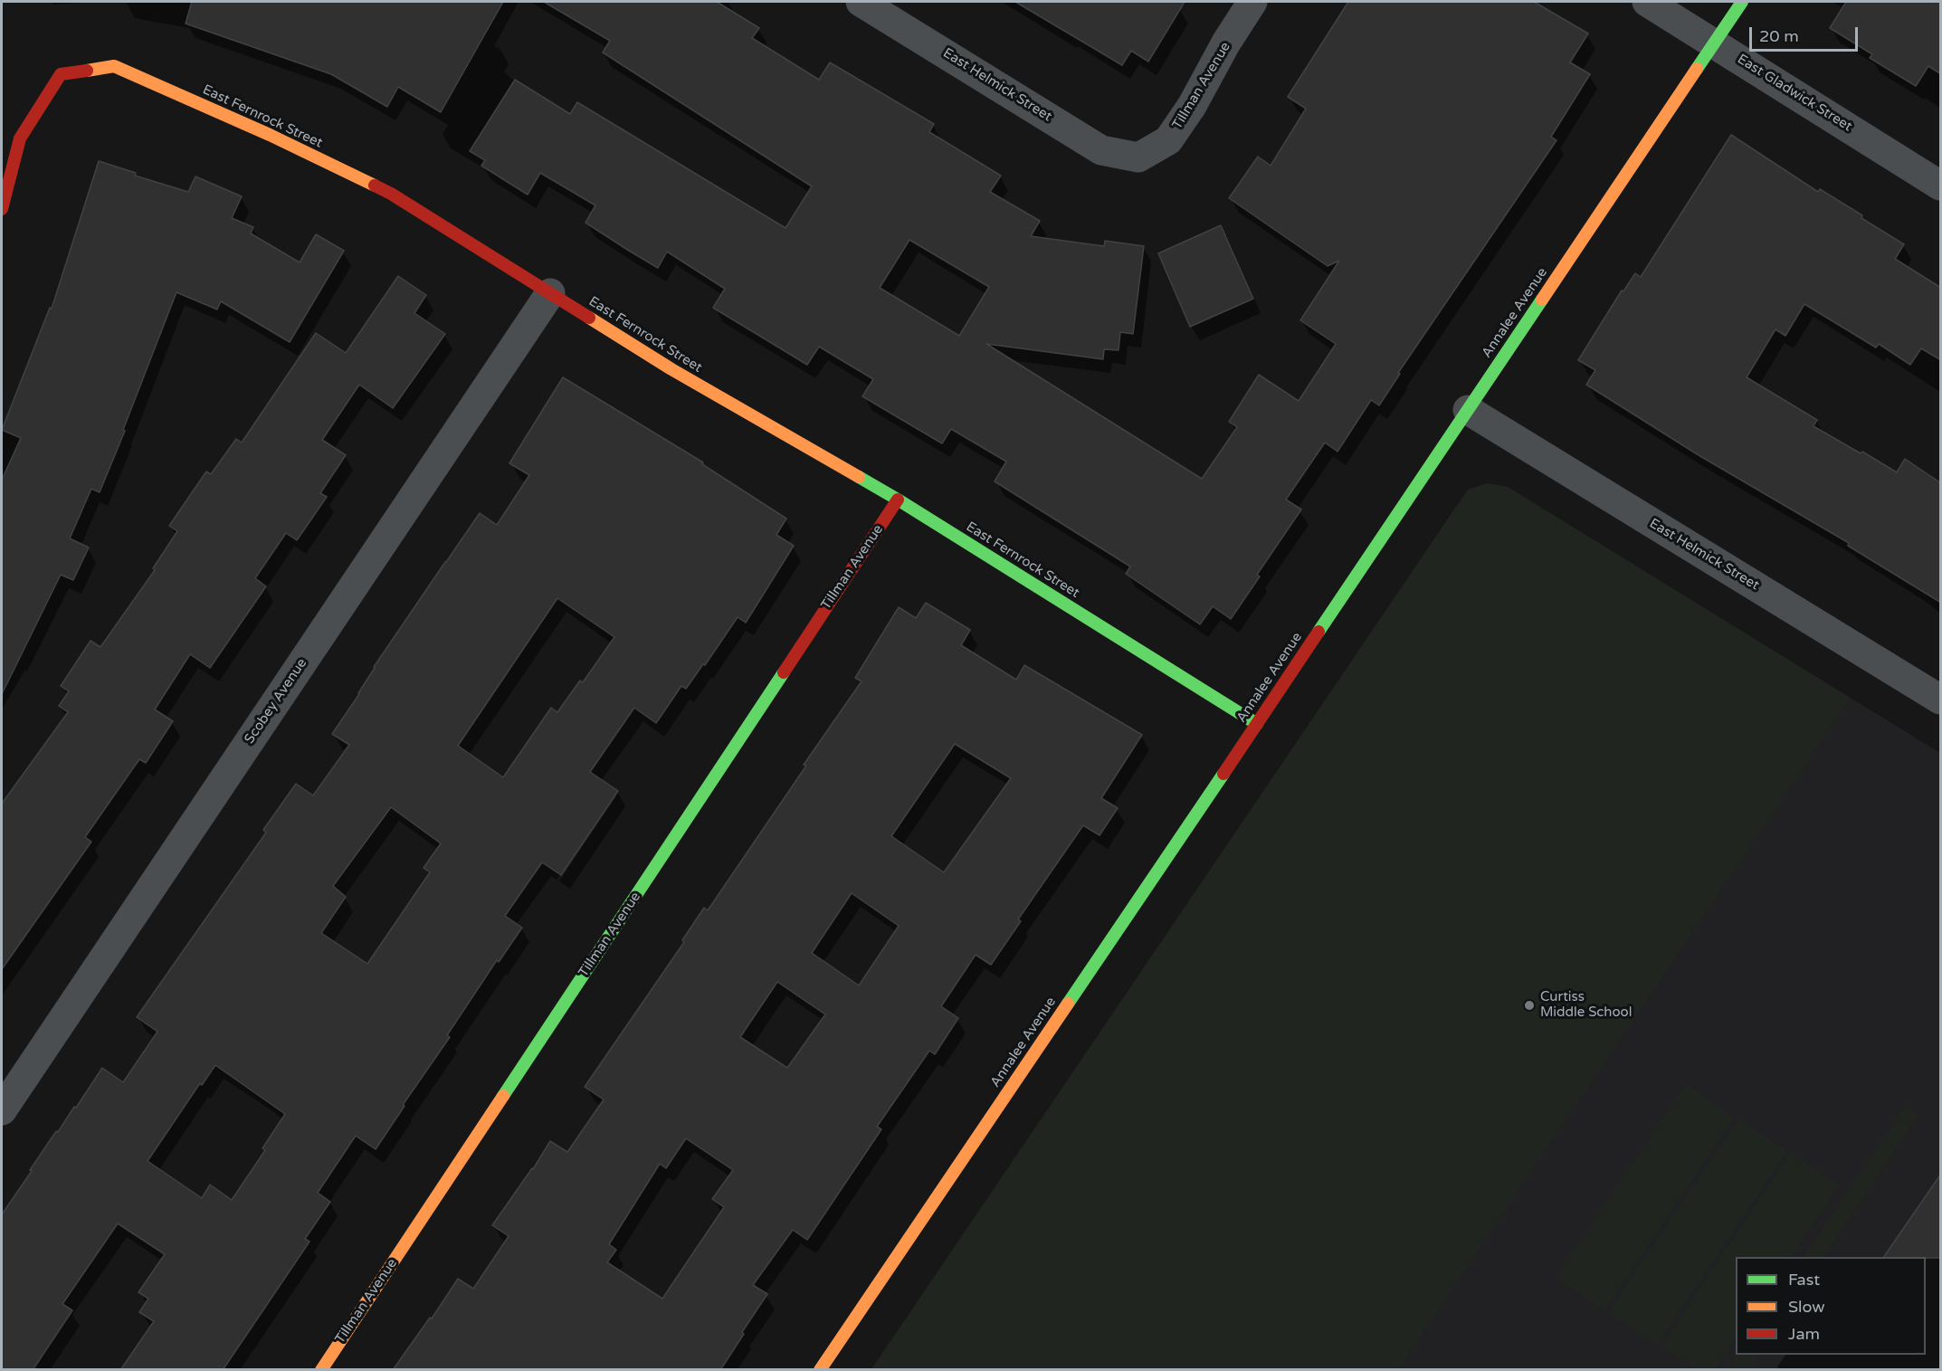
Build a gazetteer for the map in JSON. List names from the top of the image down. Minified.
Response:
{"streets":{"street":["East Helmick Street","Tillman Avenue","East Gladwick Street","East Fernrock Street","Annalee Avenue","Scobey Avenue"]},"crossings":[["East Helmick Street","Tillman Avenue"],["East Helmick Street","Annalee Avenue"],["Tillman Avenue","East Fernrock Street"],["East Gladwick Street","Annalee Avenue"],["East Fernrock Street","Annalee Avenue"],["East Fernrock Street","Scobey Avenue"]],"places":["Curtiss Middle School"],"legend":["Fast","Slow","Jam"],"scale_bar":"20 m"}
